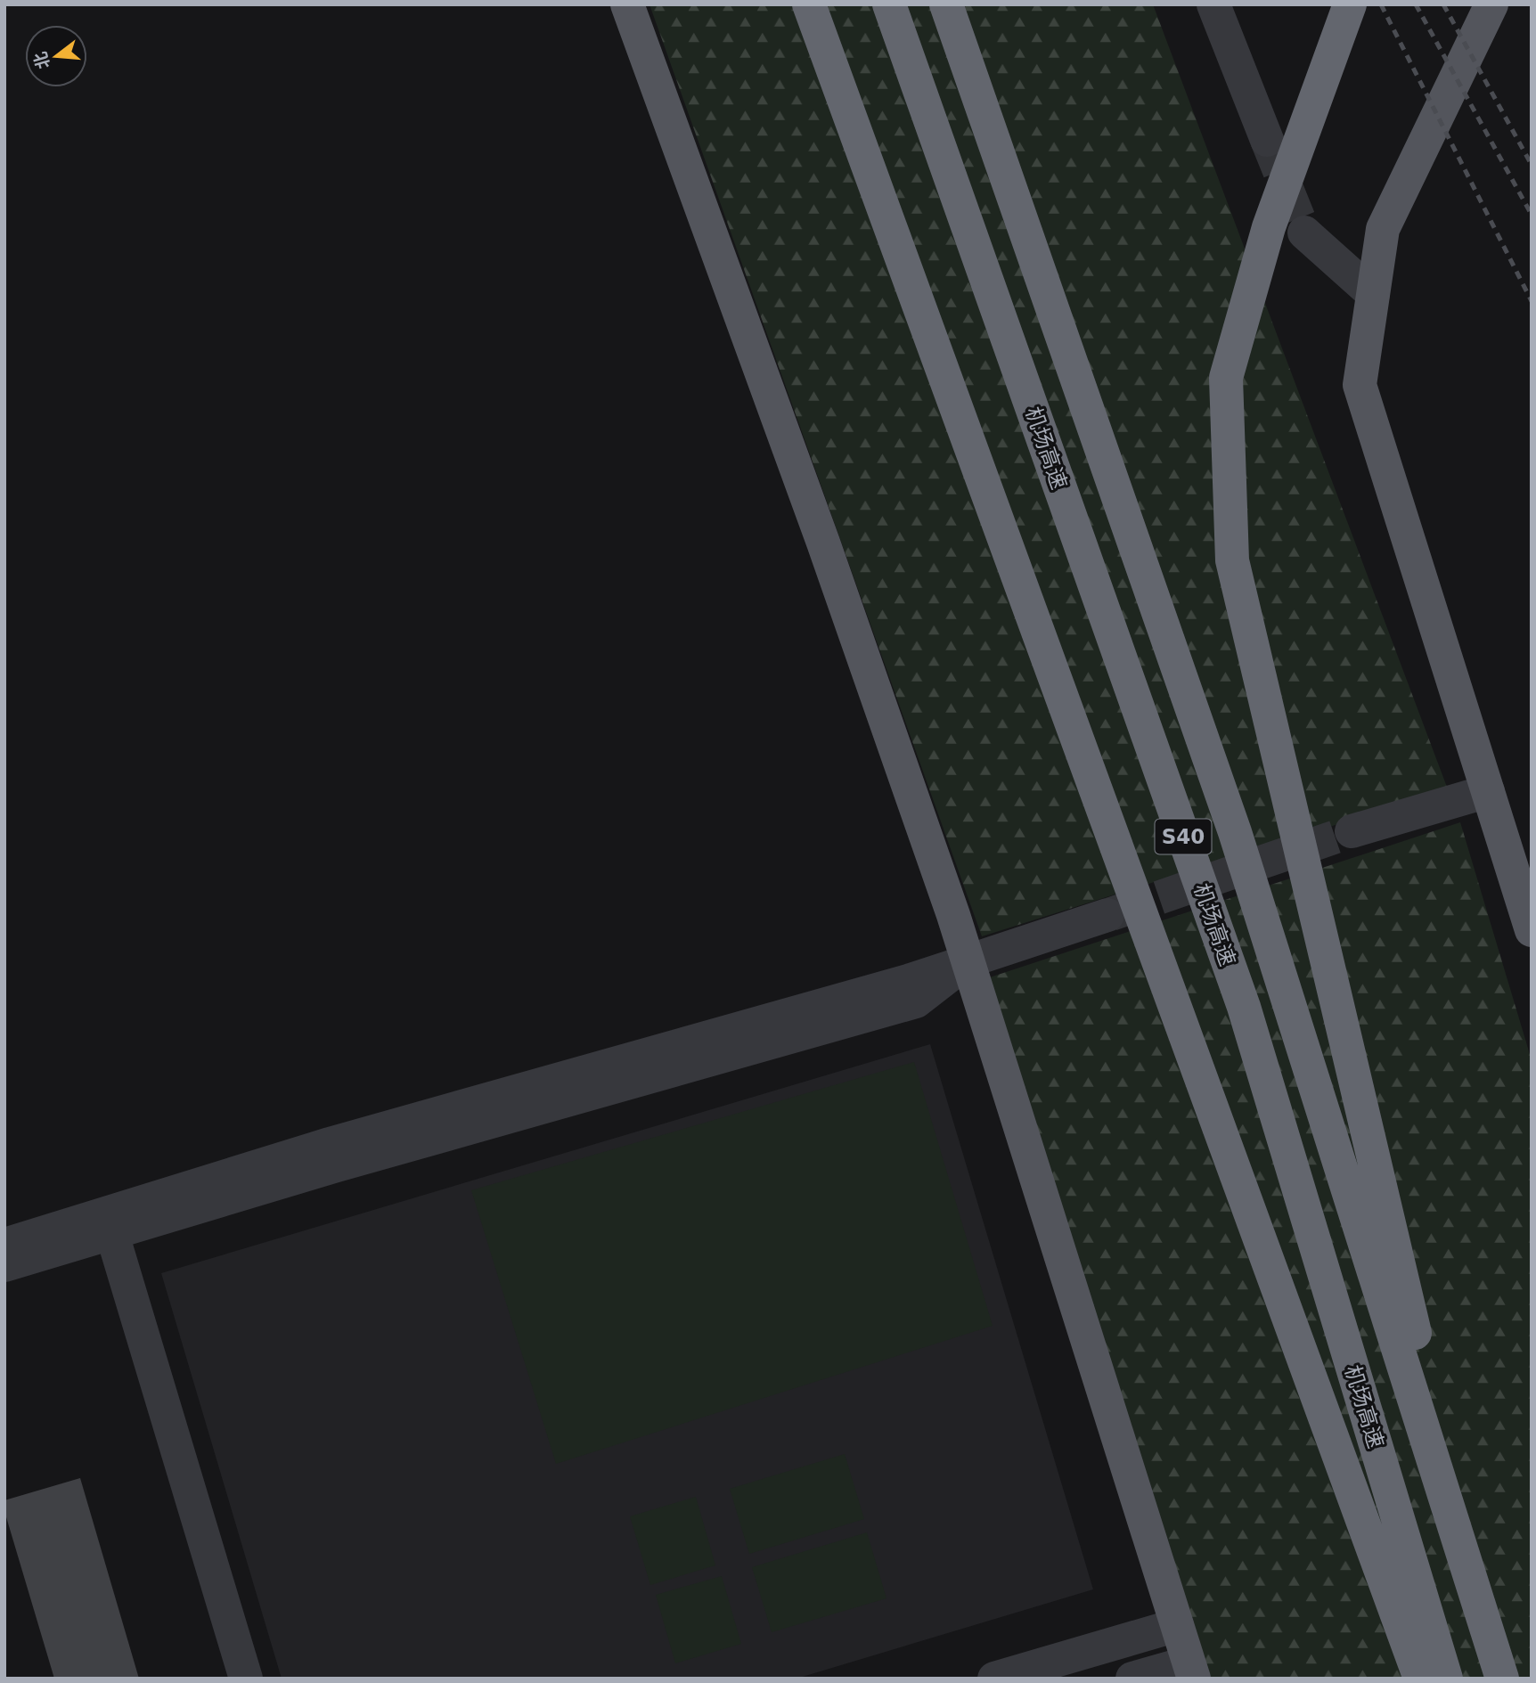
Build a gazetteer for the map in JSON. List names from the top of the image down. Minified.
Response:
{"streets":{"highway":["机场高速","S40"]},"north":"left"}
